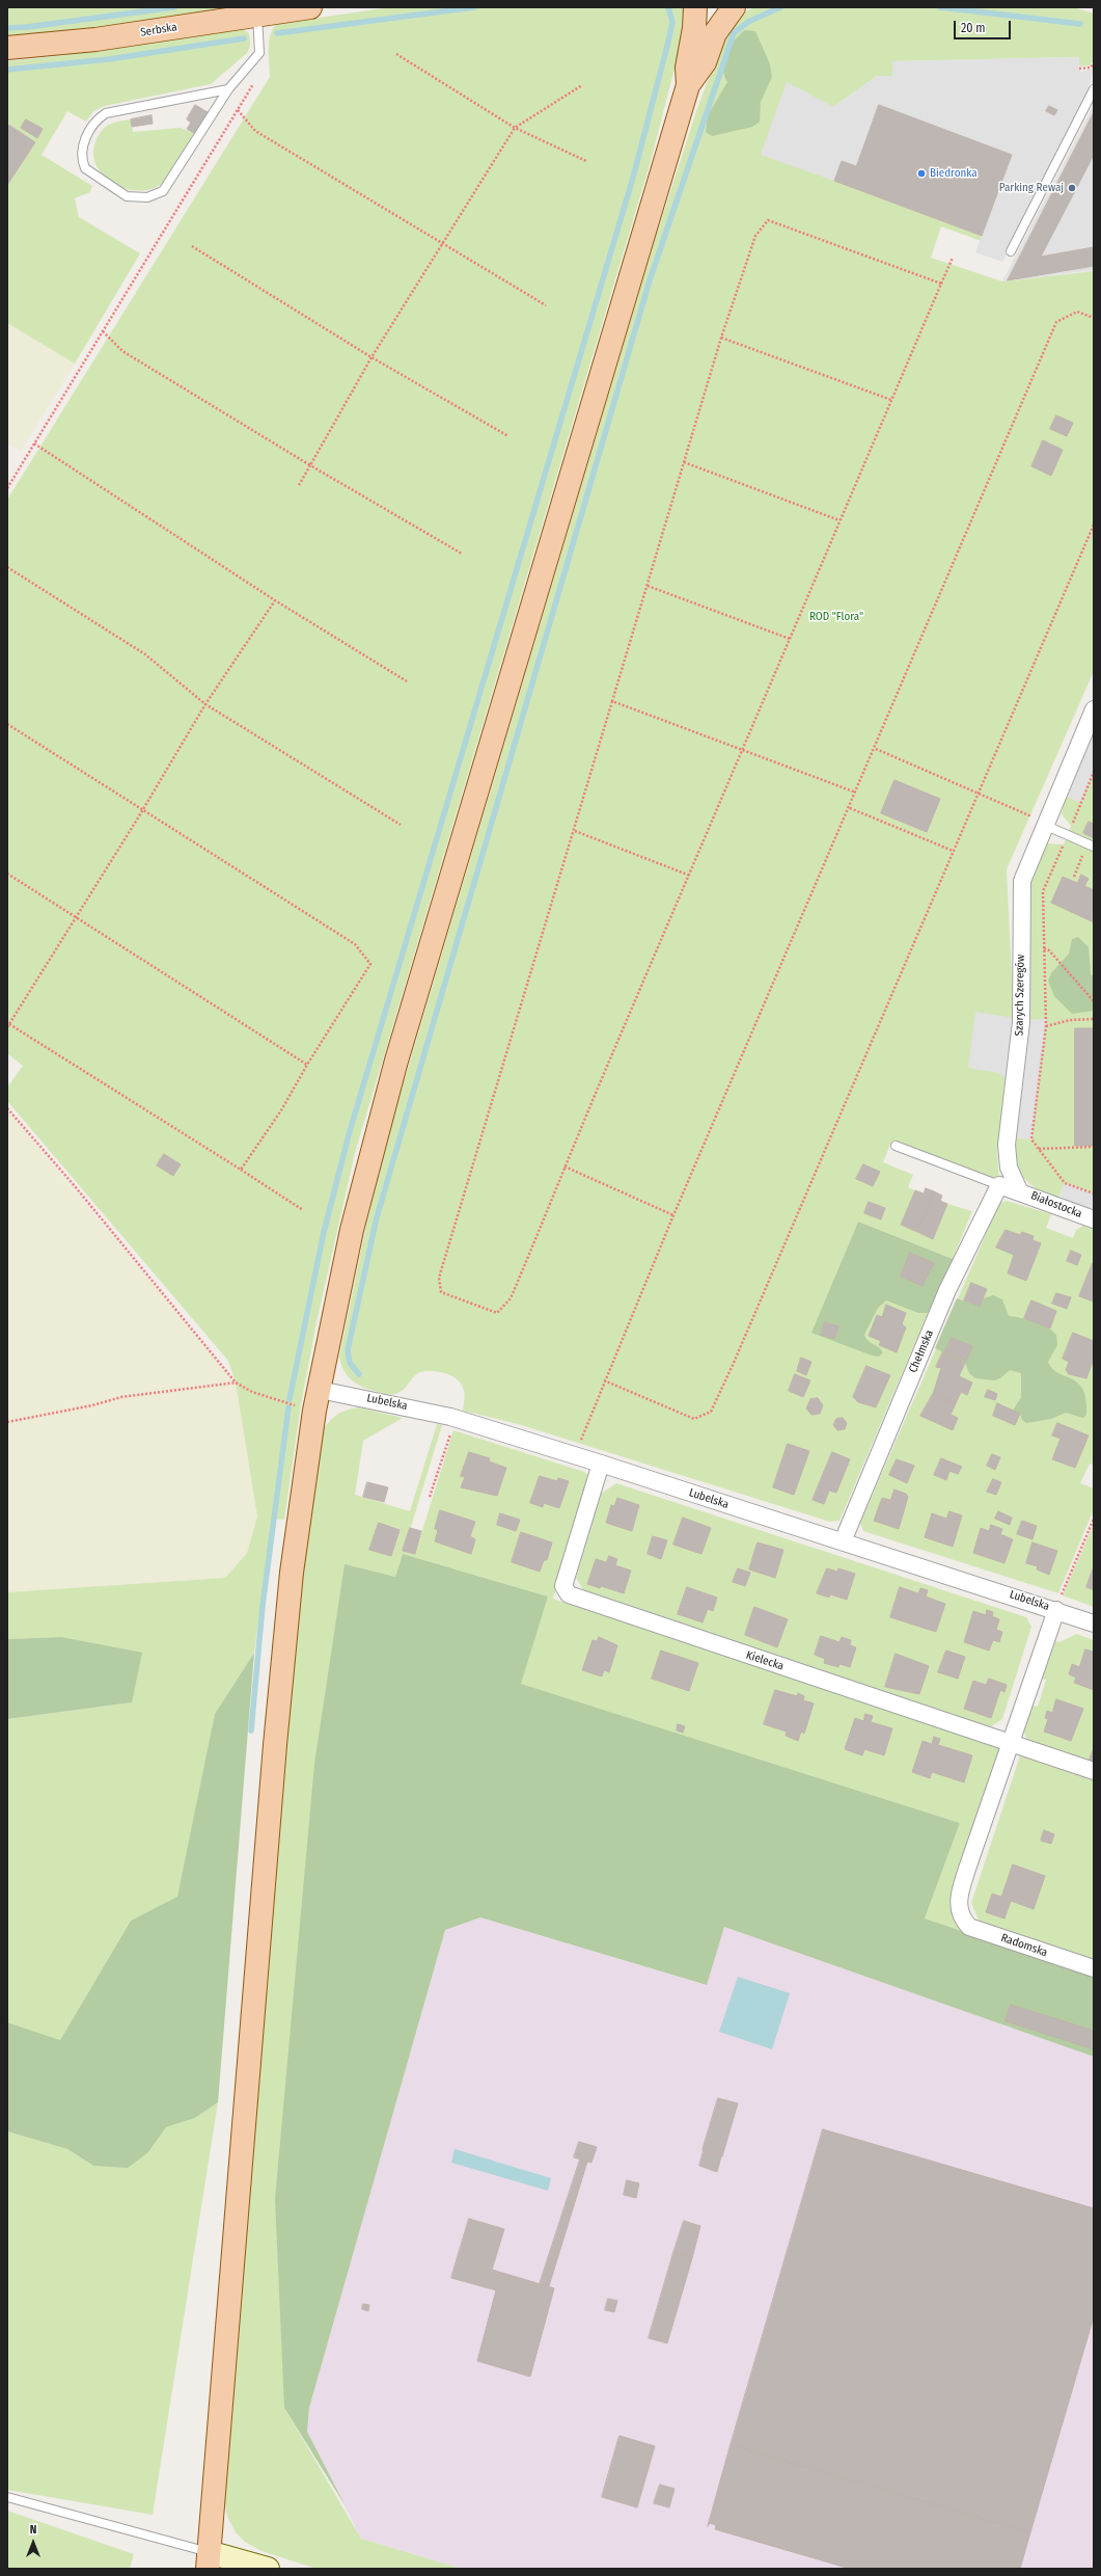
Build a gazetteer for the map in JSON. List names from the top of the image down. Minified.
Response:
{"streets":{"main road":["Serbska"],"street":["Szarych Szeregów","Białostocka","Chełmska","Lubelska","Kielecka","Radomska"]},"crossings":[["Szarych Szeregów","Białostocka"],["Chełmska","Lubelska"],["Lubelska","Kielecka"],["Kielecka","Radomska"]],"parks":["ROD \"Flora\""],"places":["Biedronka","Parking Rewaj"],"scale_bar":"20 m","north":"top"}
